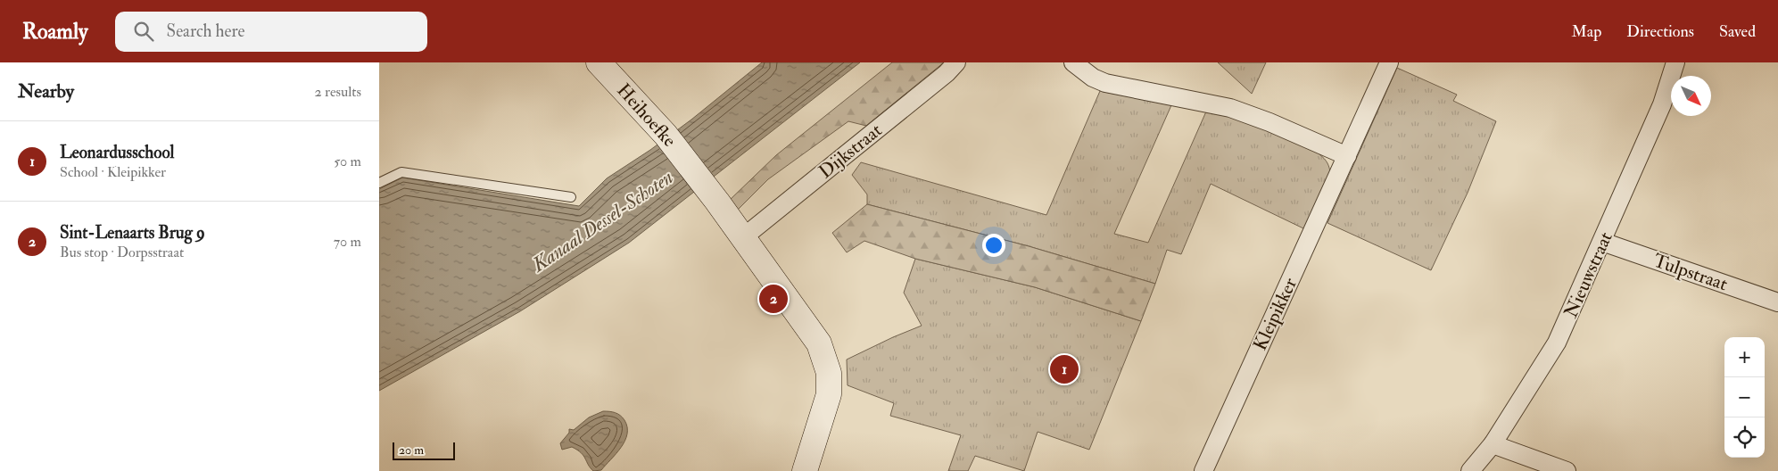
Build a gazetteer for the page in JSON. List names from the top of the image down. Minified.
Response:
{"streets":{"street":["Heihoefke","Dijkstraat","Tulpstraat","Nieuwstraat","Kleipikker"]},"crossings":[["Heihoefke","Dijkstraat"],["Tulpstraat","Nieuwstraat"]],"water":["Kanaal Dessel-Schoten"],"scale_bar":"20 m","north":"bottom right","page":{"header":"Roamly","search":"Search here","nav":["Map","Directions","Saved"],"heading":["Nearby","2 results"],"list":[{"mark":"1","name":"Leonardusschool","note":"School · Kleipikker","value":"50 m"},{"mark":"2","name":"Sint-Lenaarts Brug 9","note":"Bus stop · Dorpsstraat","value":"70 m"}],"pins":["2","1"],"map_buttons":["+","−"],"scale":"20 m"}}
